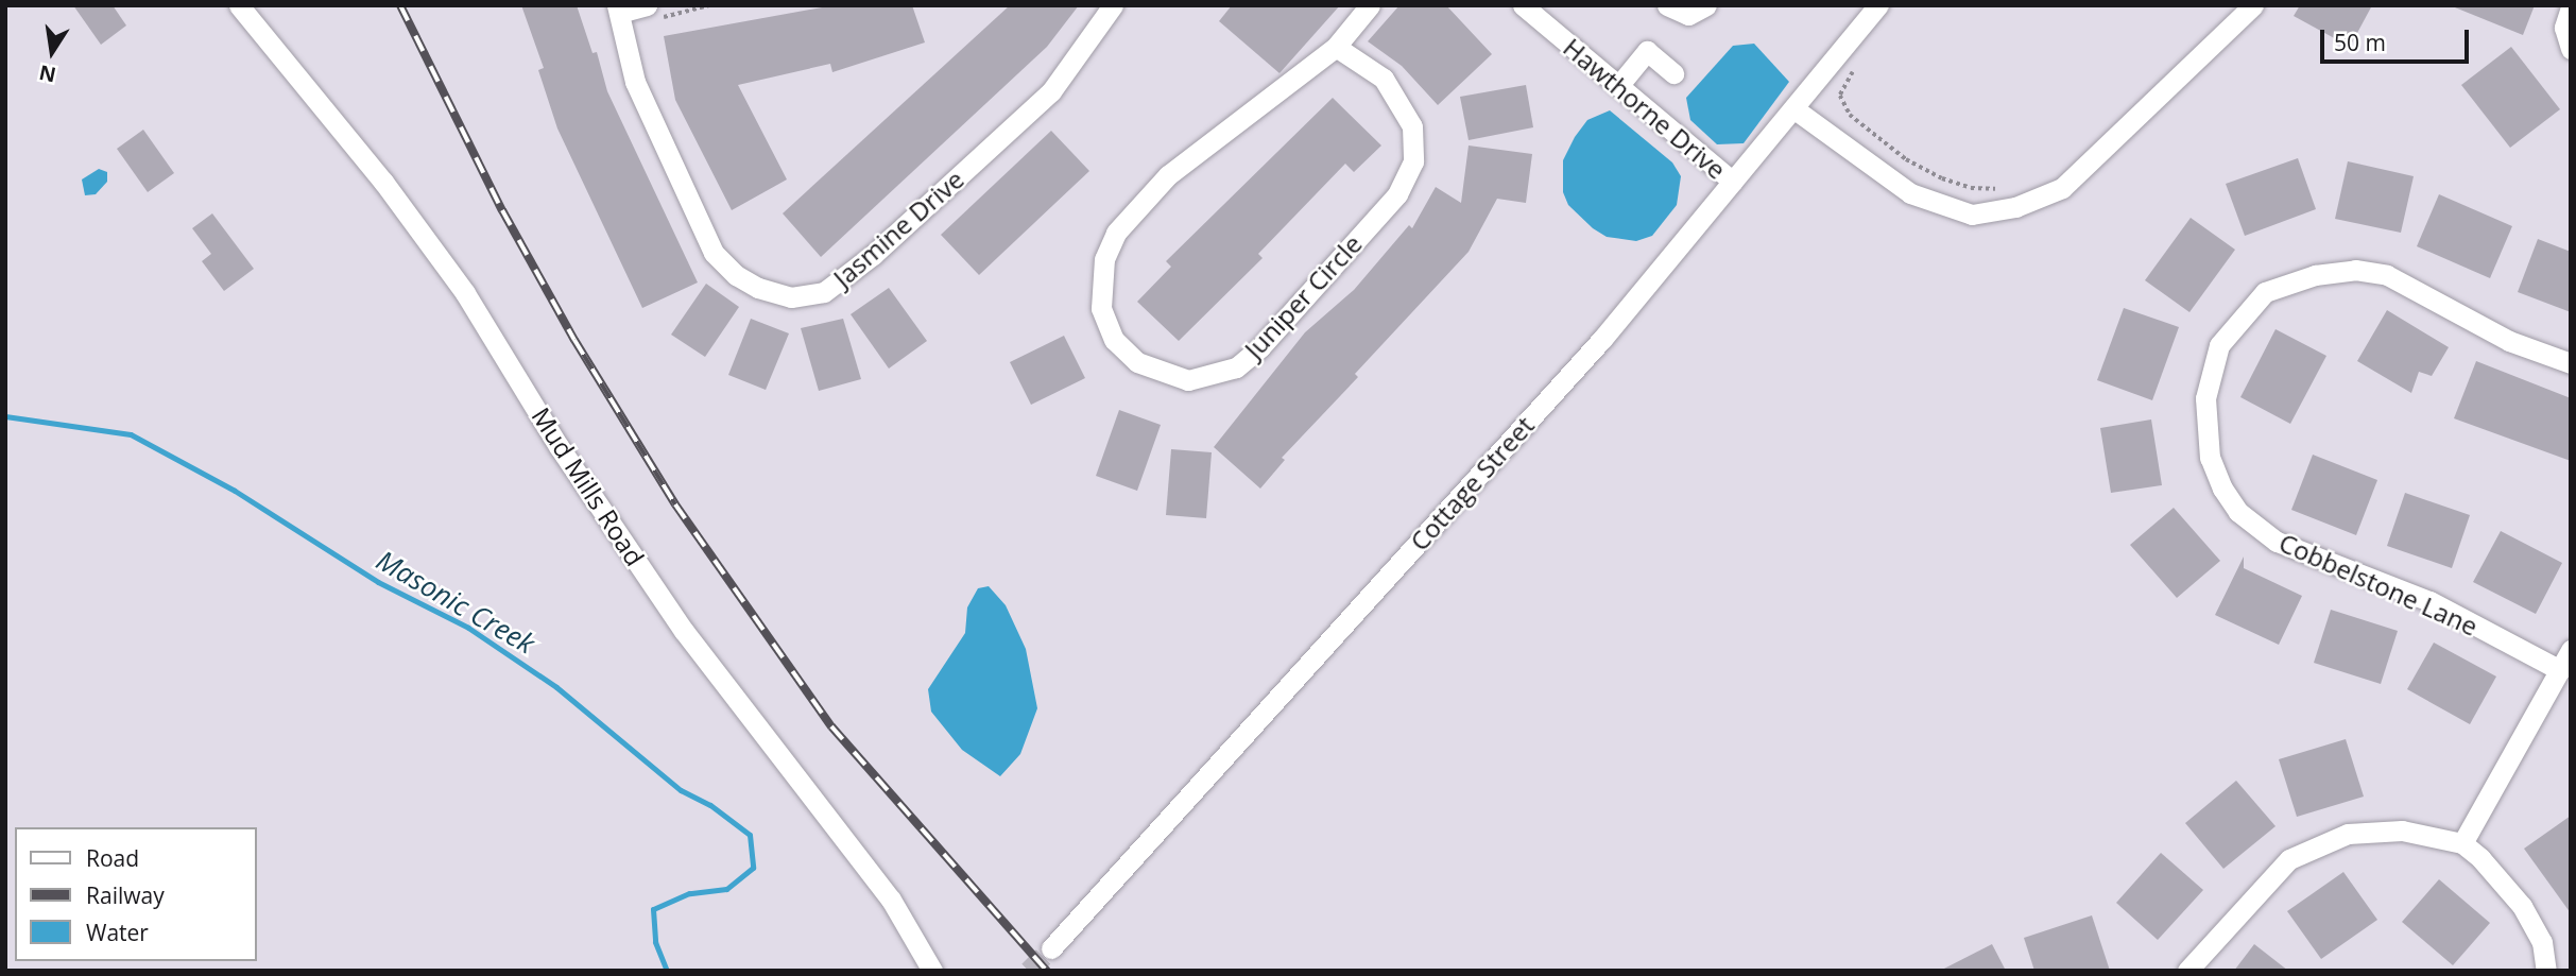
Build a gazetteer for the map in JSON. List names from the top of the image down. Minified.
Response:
{"streets":{"street":["Hawthorne Drive","Jasmine Drive","Juniper Circle","Cottage Street","Mud Mills Road","Cobbelstone Lane"]},"crossings":[["Hawthorne Drive","Cottage Street"]],"water":["Masonic Creek"],"legend":["Road","Railway","Water"],"scale_bar":"50 m","north":"bottom"}
